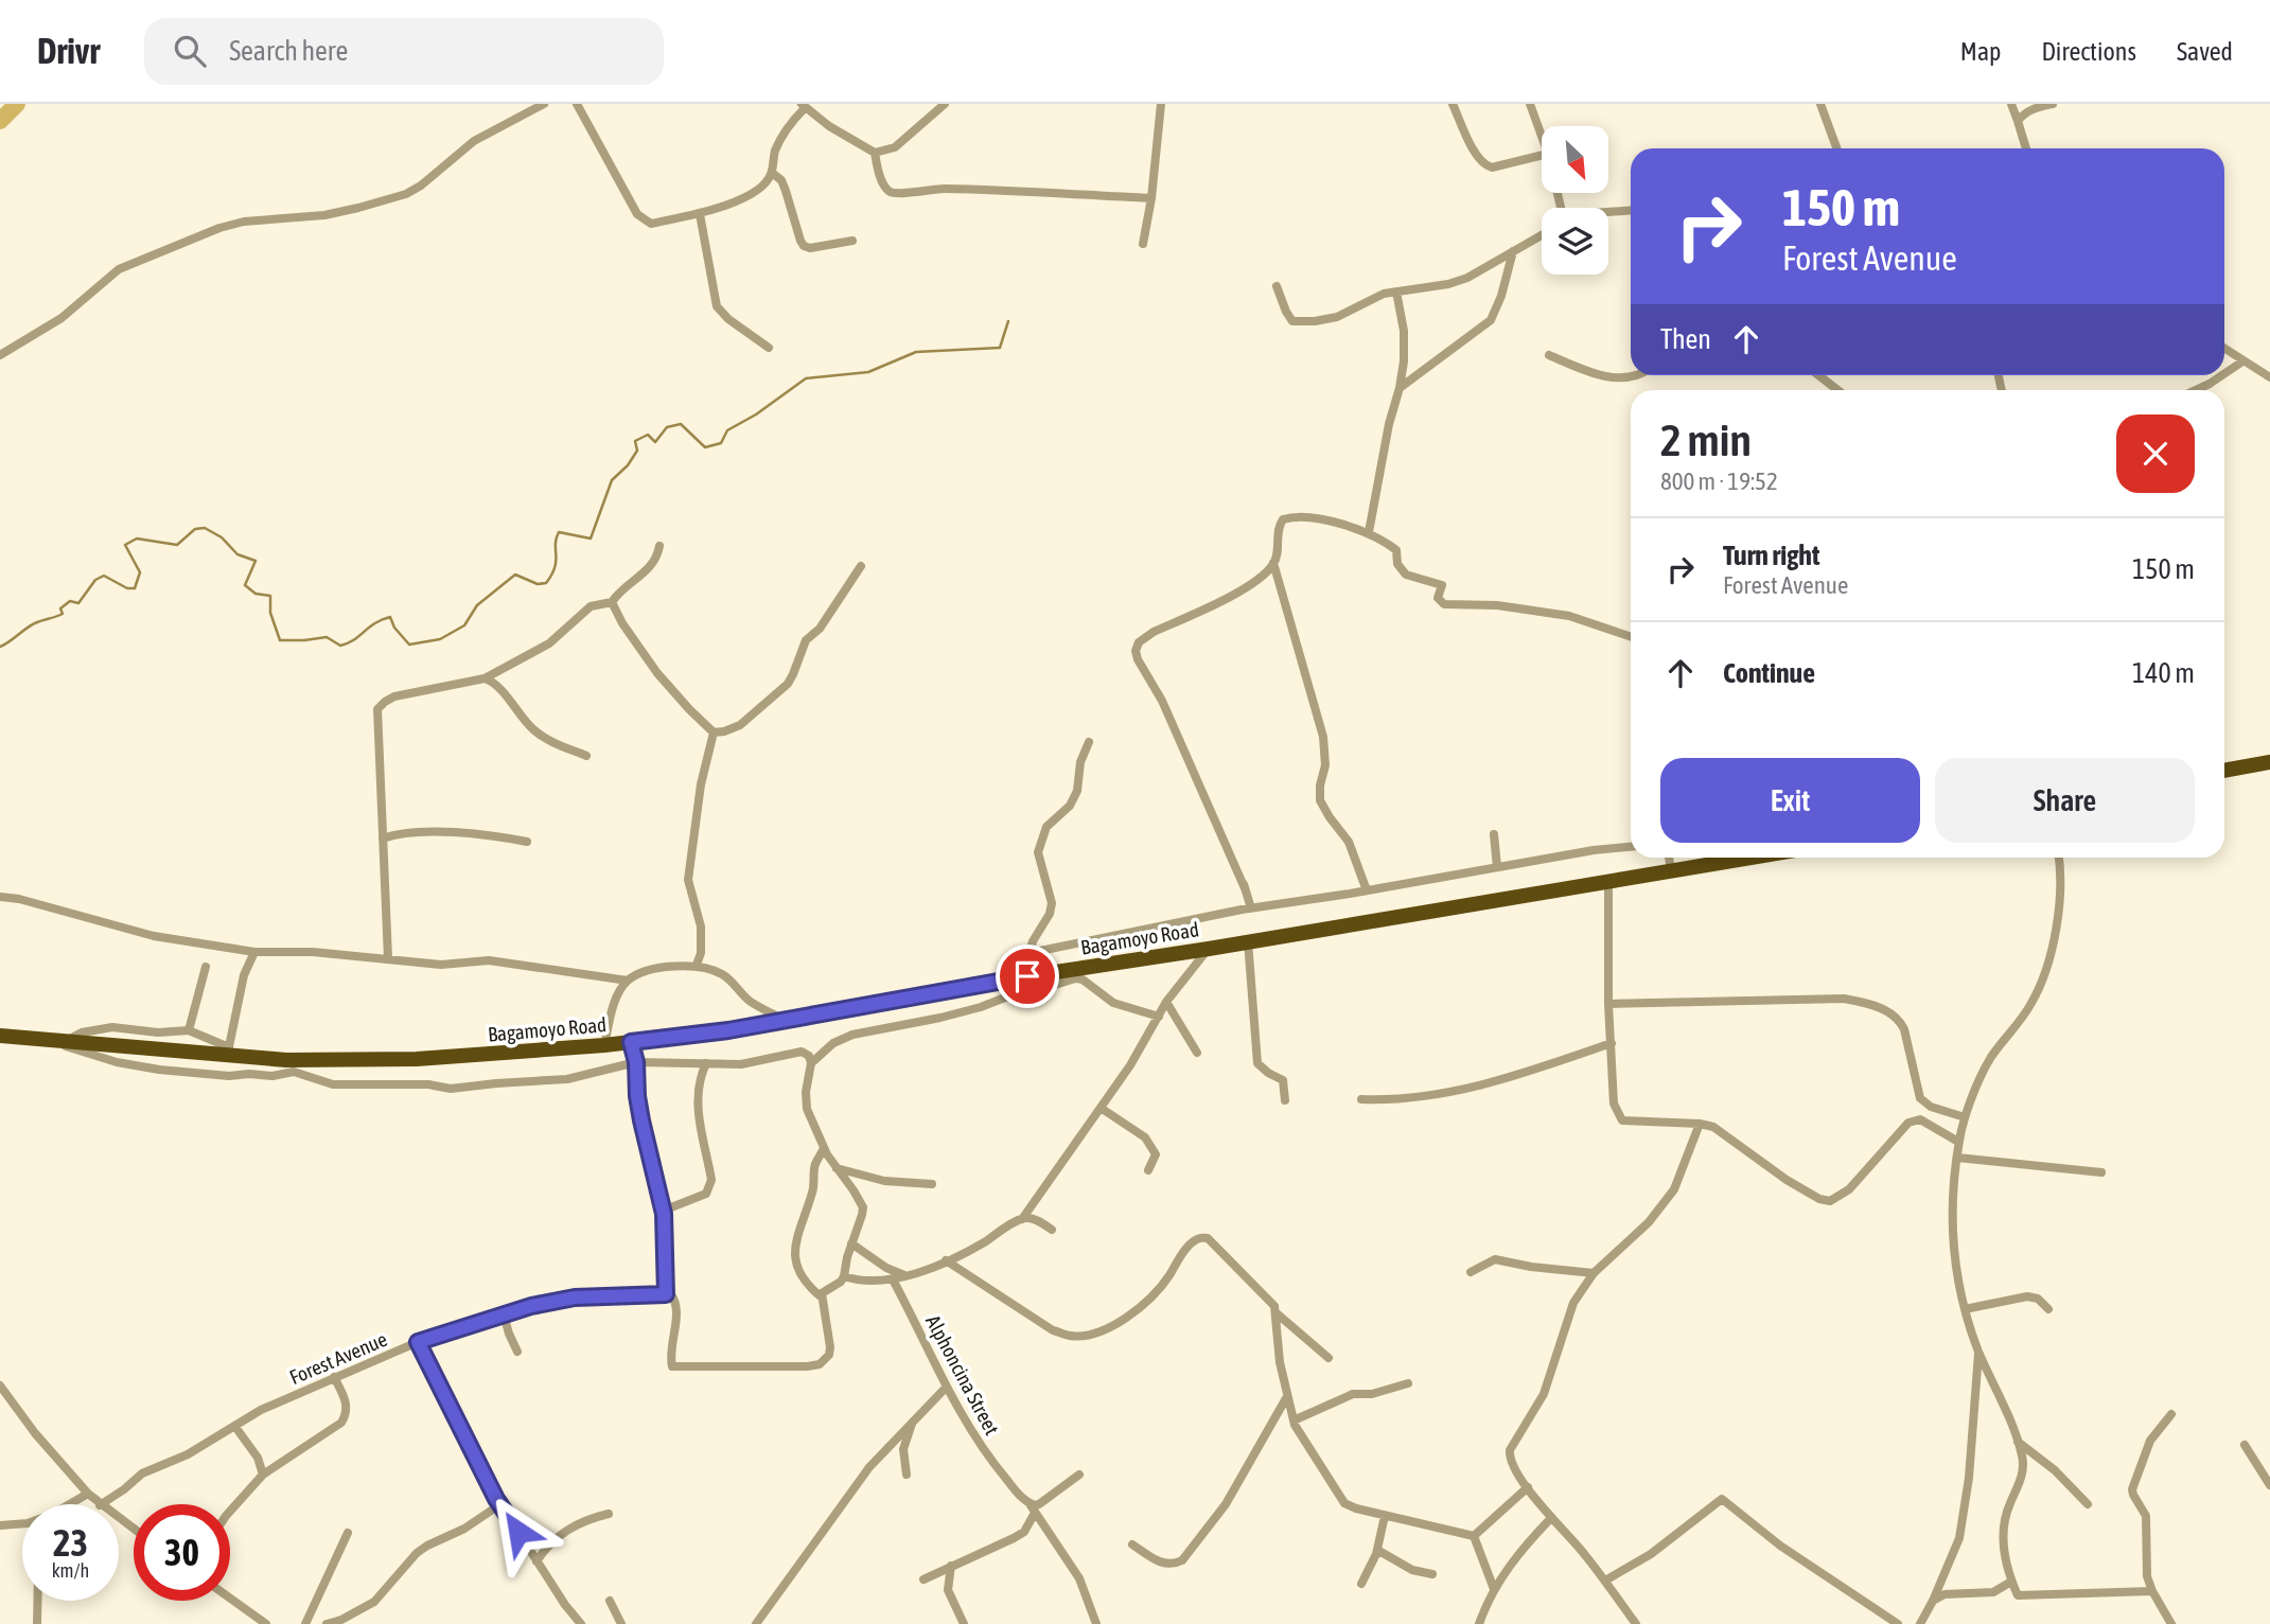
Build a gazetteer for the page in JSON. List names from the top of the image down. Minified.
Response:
{"streets":{"highway":["Bagamoyo Road"],"street":["Forest Avenue","Alphoncina Street"]},"north":"bottom right","page":{"header":"Drivr","search":"Search here","nav":["Map","Directions","Saved"],"turn":["150 m","Forest Avenue"],"then":"Then","heading":["2 min","800 m · 19:52"],"list":[{"name":"Turn right","note":"Forest Avenue","value":"150 m"},{"name":"Continue","value":"140 m"}],"buttons":["Exit","Share"],"speed":"23 km/h","limit":"30"}}
